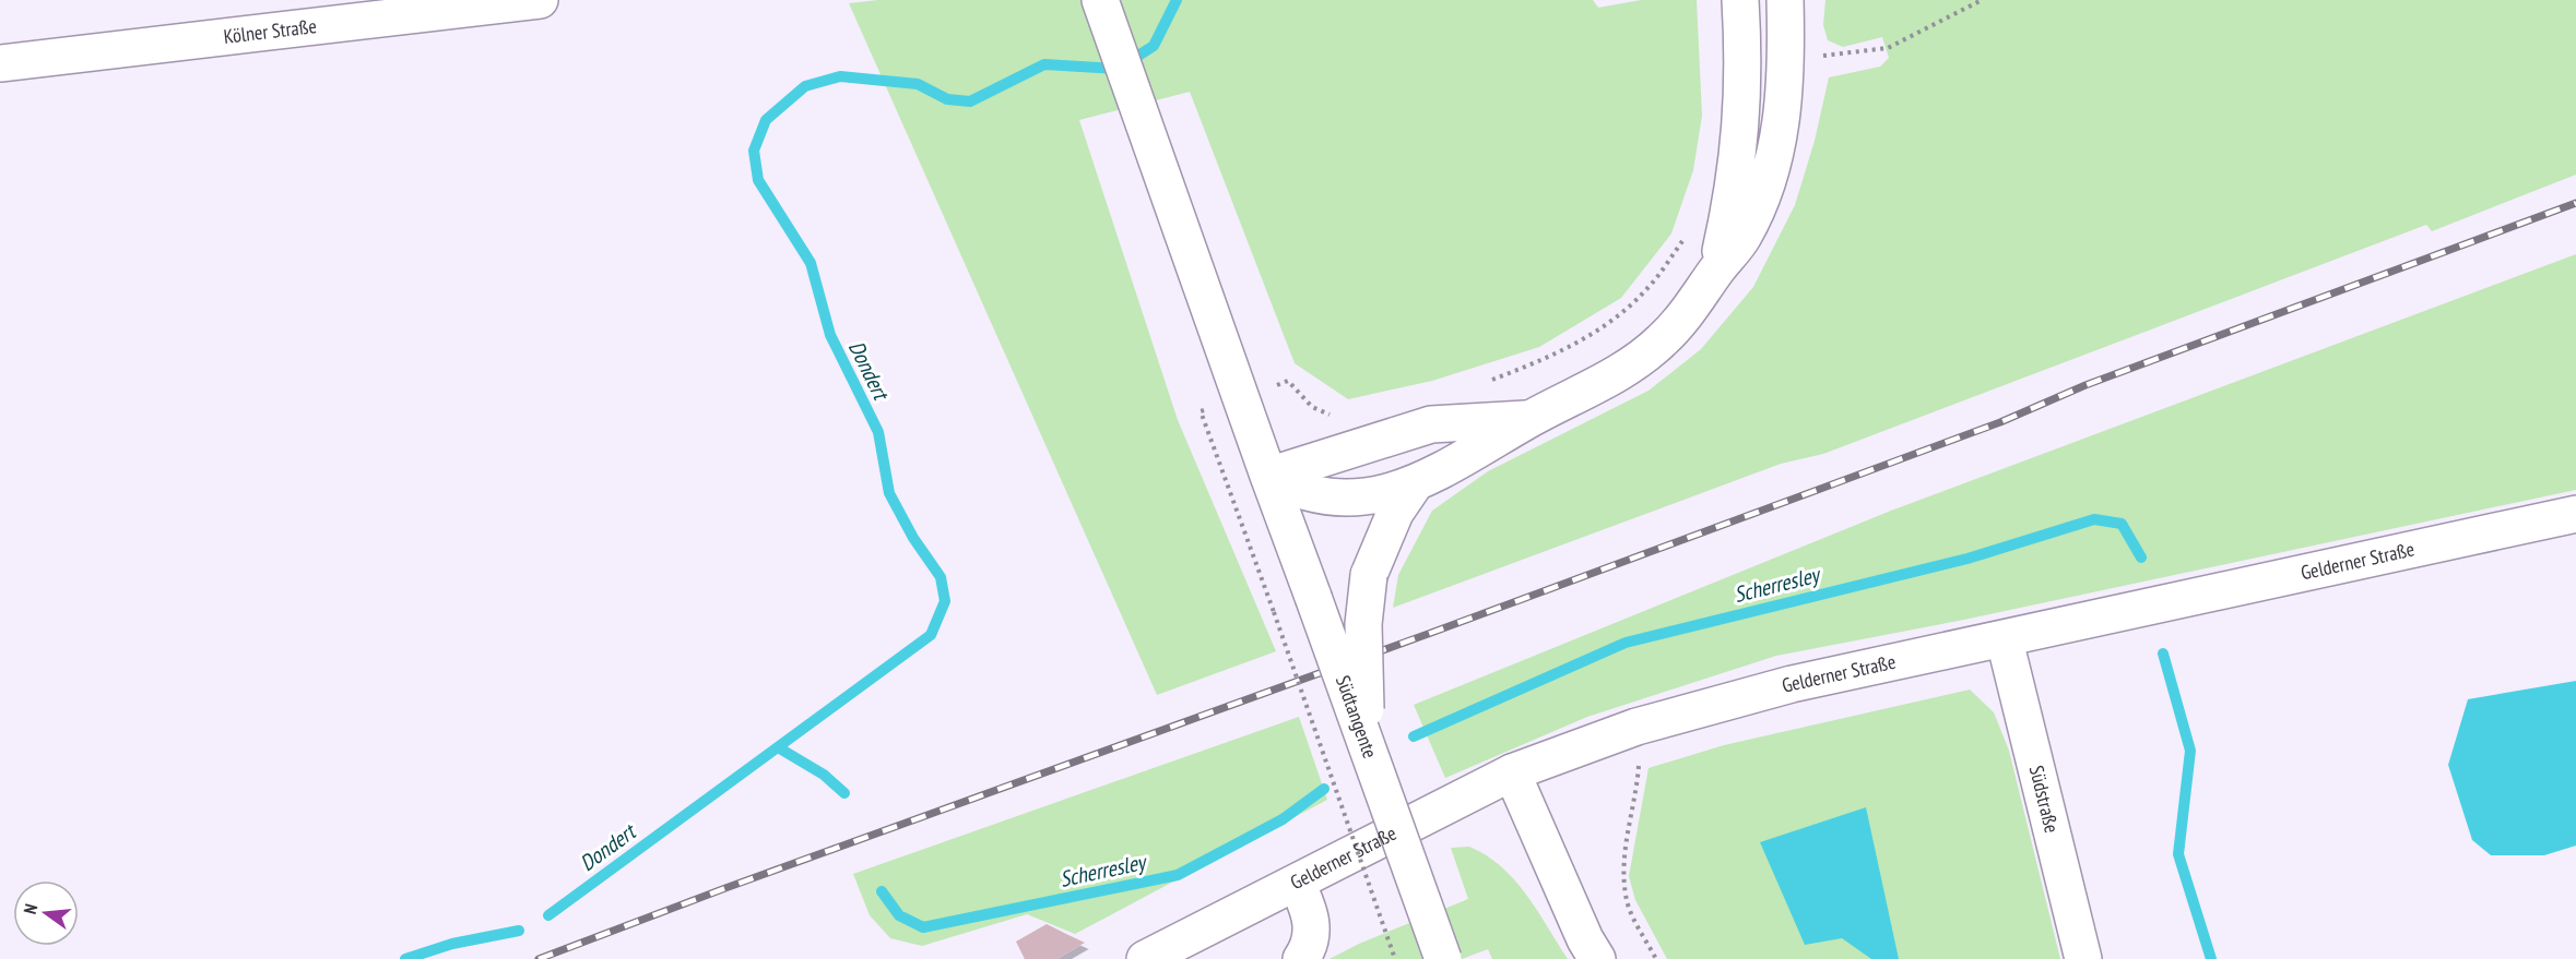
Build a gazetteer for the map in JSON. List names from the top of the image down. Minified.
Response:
{"streets":{"main road":["Kölner Straße","Gelderner Straße","Südtangente","Südstraße"]},"crossings":[["Gelderner Straße","Südstraße"]],"water":["Dondert","Scherresley"],"north":"left"}
